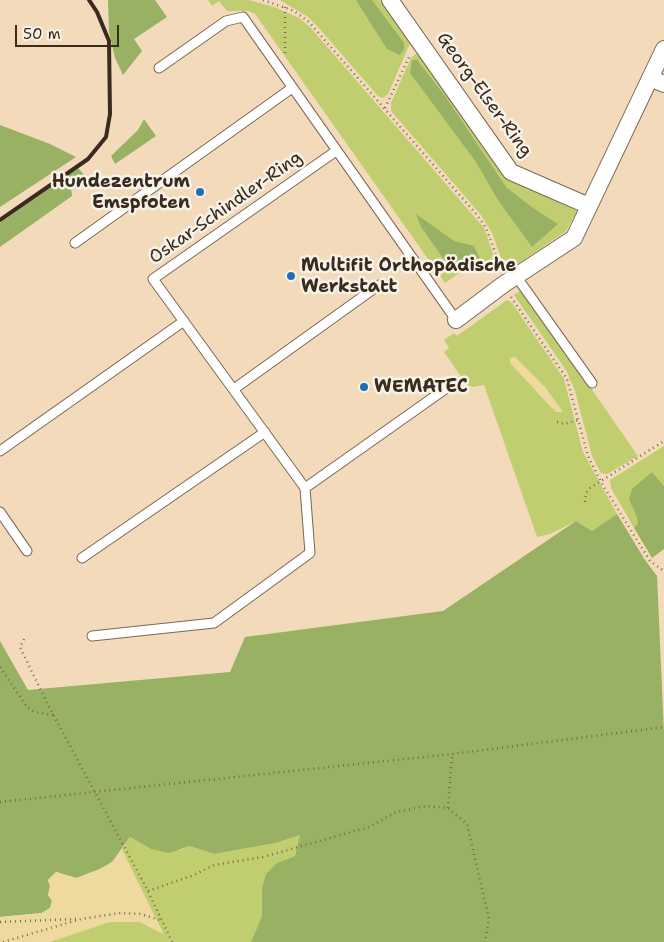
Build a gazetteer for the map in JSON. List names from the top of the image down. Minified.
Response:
{"streets":{"street":["Georg-Elser-Ring"],"lane":["Oskar-Schindler-Ring"]},"places":["Hundezentrum Emspfoten","Multifit Orthopädische Werkstatt","WEMATEC"],"scale_bar":"50 m"}
